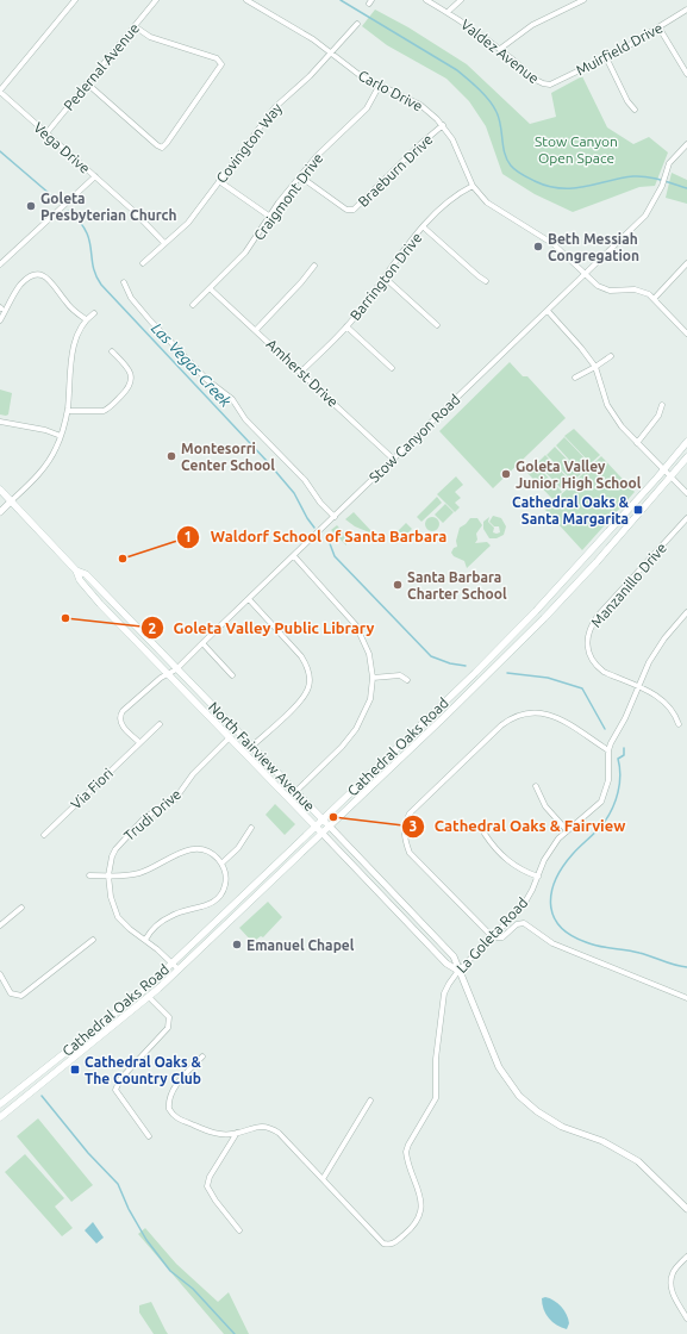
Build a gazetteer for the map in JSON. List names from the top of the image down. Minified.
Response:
{"streets":{"main road":["Cathedral Oaks Road","North Fairview Avenue"],"street":["Muirfield Drive","Valdez Avenue","Pedernal Avenue","Carlo Drive","Covington Way","Vega Drive","Braeburn Drive","Craigmont Drive","Barrington Drive","Amherst Drive","Stow Canyon Road","Manzanillo Drive","Via Fiori","Trudi Drive","La Goleta Road"]},"crossings":[["Muirfield Drive","Valdez Avenue"],["Pedernal Avenue","Vega Drive"],["Carlo Drive","Covington Way"],["Carlo Drive","Braeburn Drive"],["Carlo Drive","Craigmont Drive"],["Carlo Drive","Barrington Drive"],["Carlo Drive","Stow Canyon Road"],["Covington Way","Vega Drive"],["Braeburn Drive","Craigmont Drive"],["Craigmont Drive","Amherst Drive"],["Barrington Drive","Amherst Drive"],["Amherst Drive","Stow Canyon Road"],["Stow Canyon Road","North Fairview Avenue"],["Stow Canyon Road","Via Fiori"],["Manzanillo Drive","La Goleta Road"],["Cathedral Oaks Road","North Fairview Avenue"],["Cathedral Oaks Road","Trudi Drive"],["North Fairview Avenue","Trudi Drive"],["North Fairview Avenue","La Goleta Road"]],"water":["Las Vegas Creek"],"parks":["Stow Canyon Open Space"],"places":{"other":["Goleta Presbyterian Church","Beth Messiah Congregation","Montesorri Center School","Goleta Valley Junior High School","Waldorf School of Santa Barbara","Santa Barbara Charter School","Goleta Valley Public Library","Cathedral Oaks & Fairview","Emanuel Chapel"],"transit":["Cathedral Oaks & Santa Margarita","Cathedral Oaks & The Country Club"]}}
